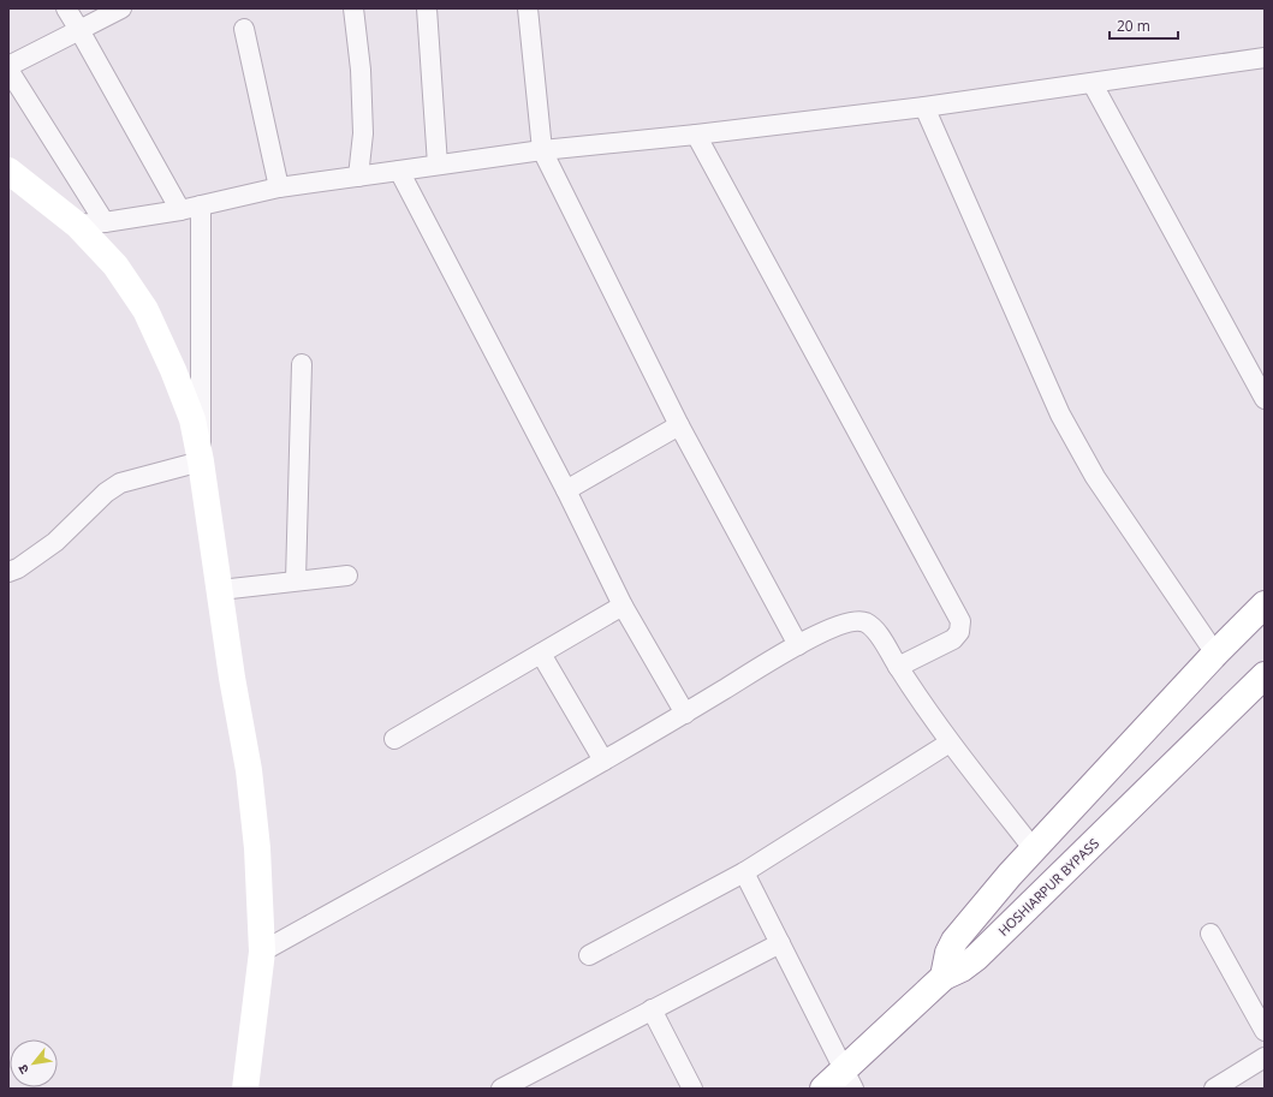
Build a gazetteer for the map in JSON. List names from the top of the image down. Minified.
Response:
{"streets":{"main road":["HOSHIARPUR BYPASS"]},"scale_bar":"20 m","north":"bottom left"}
